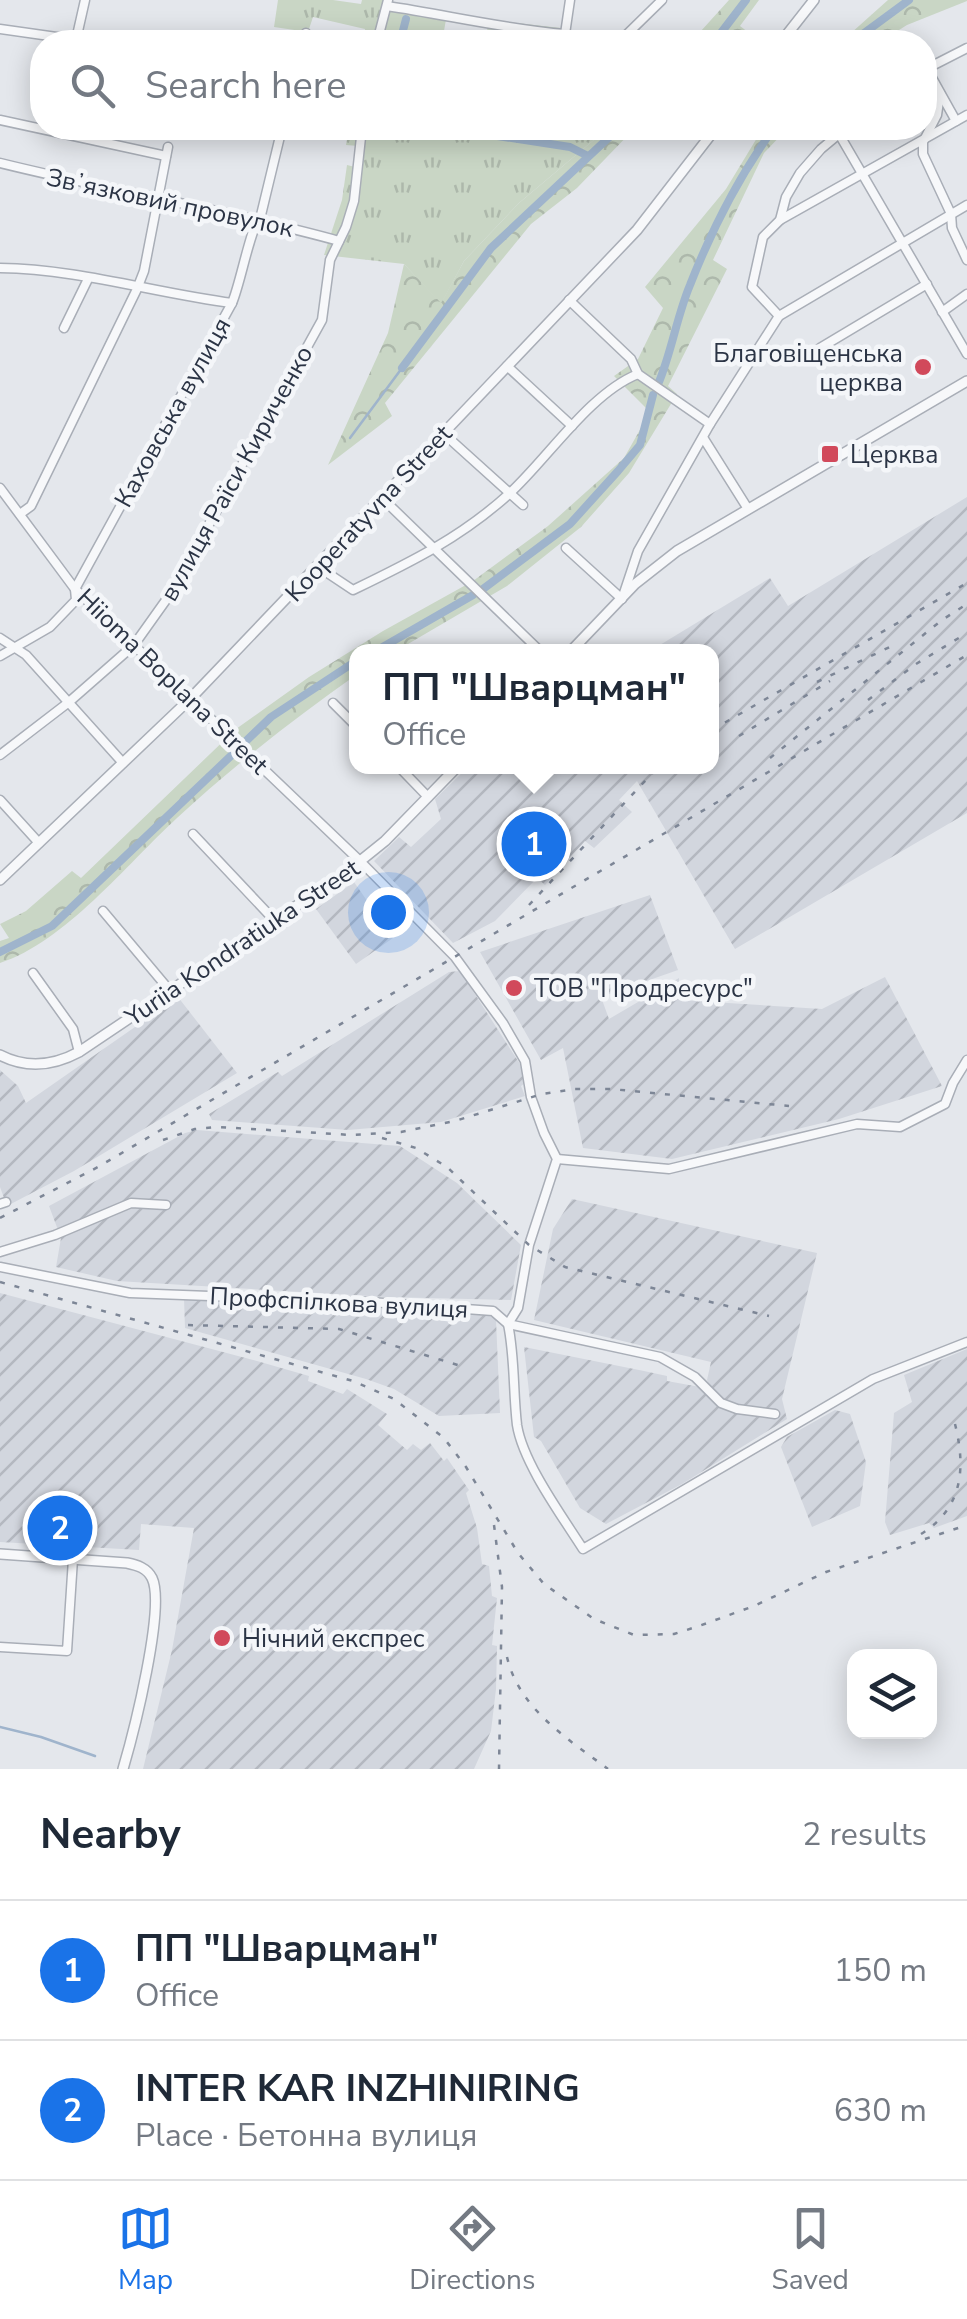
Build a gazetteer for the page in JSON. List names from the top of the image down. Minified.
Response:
{"streets":{"street":["Звʼязковий провулок","Каховська вулиця","вулиця Раїси Кириченко","Kooperatyvna Street","Hiioma Boplana Street","Yuriia Kondratiuka Street","Профспілкова вулиця"]},"crossings":[["Звʼязковий провулок","Каховська вулиця"],["Звʼязковий провулок","вулиця Раїси Кириченко"],["Каховська вулиця","Hiioma Boplana Street"],["вулиця Раїси Кириченко","Hiioma Boplana Street"],["Kooperatyvna Street","Hiioma Boplana Street"],["Hiioma Boplana Street","Yuriia Kondratiuka Street"]],"places":{"other":["Благовіщенська церква","ТОВ \"Продресурс\"","Нічний експрес"],"transit":["Церква"]},"page":{"search":"Search here","popup":["ПП \"Шварцман\"","Office"],"pins":["1","2"],"heading":["Nearby","2 results"],"list":[{"mark":"1","name":"ПП \"Шварцман\"","note":"Office","value":"150 m"},{"mark":"2","name":"INTER KAR INZHINIRING","note":"Place · Бетонна вулиця","value":"630 m"}],"nav":["Map","Directions","Saved"]}}
